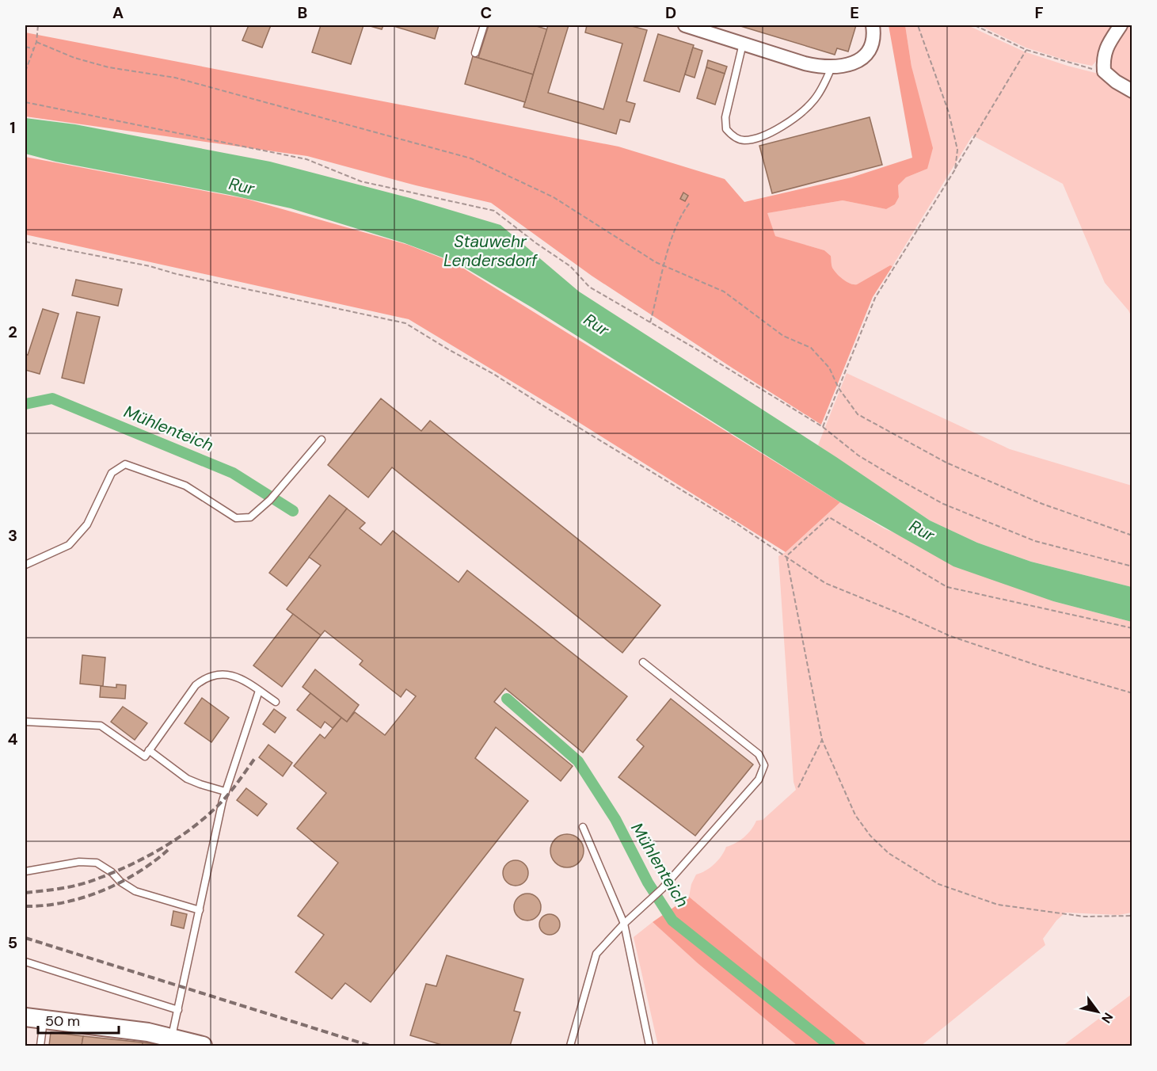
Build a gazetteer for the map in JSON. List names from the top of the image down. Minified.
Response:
{"water":["Rur","Stauwehr Lendersdorf","Mühlenteich"],"scale_bar":"50 m","north":"bottom right","grid":{"columns":["A","B","C","D","E","F"],"rows":["1","2","3","4","5"]}}
